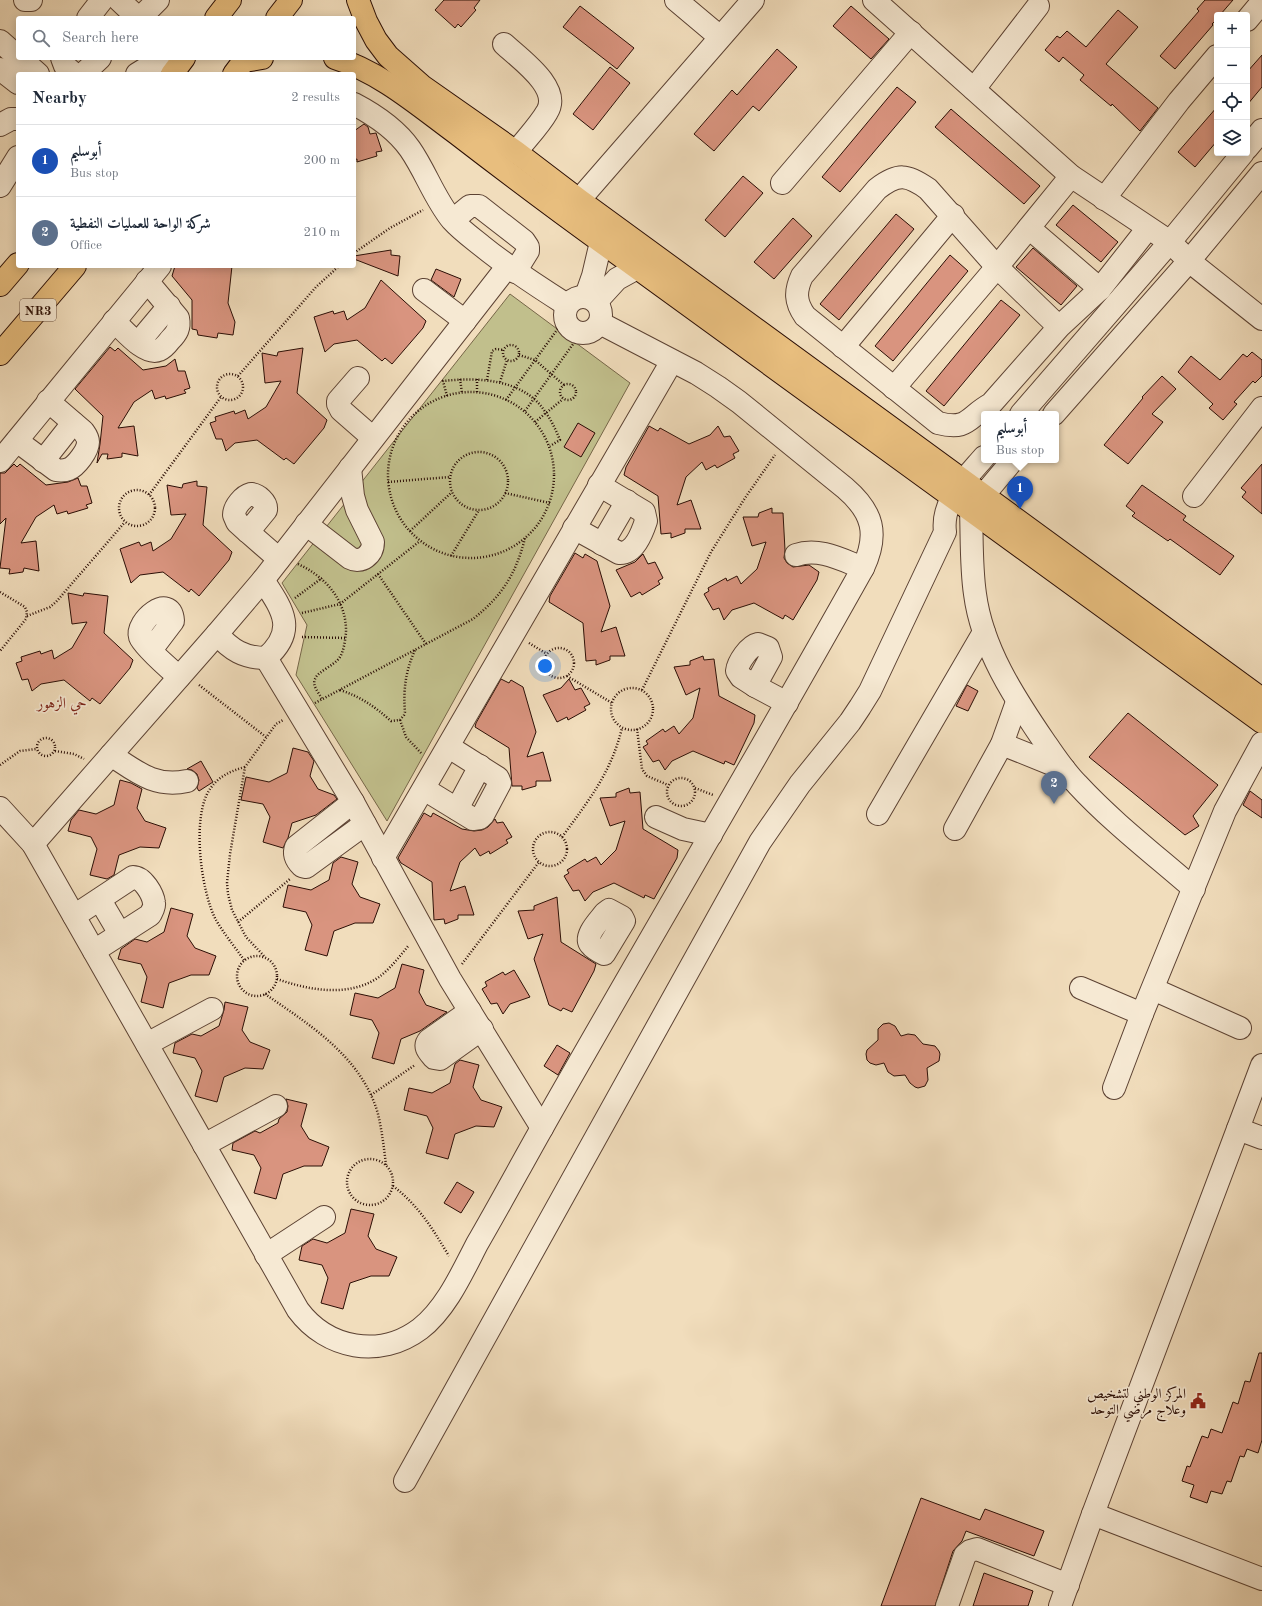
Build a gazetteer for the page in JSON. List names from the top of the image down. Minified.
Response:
{"streets":{"main road":["NR3"]},"districts":["حي الزهور"],"places":{"public building":["المركز الوطني لتشخيص وعلاج مرضي التوحد"]},"page":{"map_buttons":["+","−"],"search":"Search here","heading":["Nearby","2 results"],"list":[{"mark":"1","name":"أبوسليم","note":"Bus stop","value":"200 m"},{"mark":"2","name":"شركة الواحة للعمليات النفطية","note":"Office","value":"210 m"}],"popup":["أبوسليم","Bus stop"],"pins":["1","2"]}}
